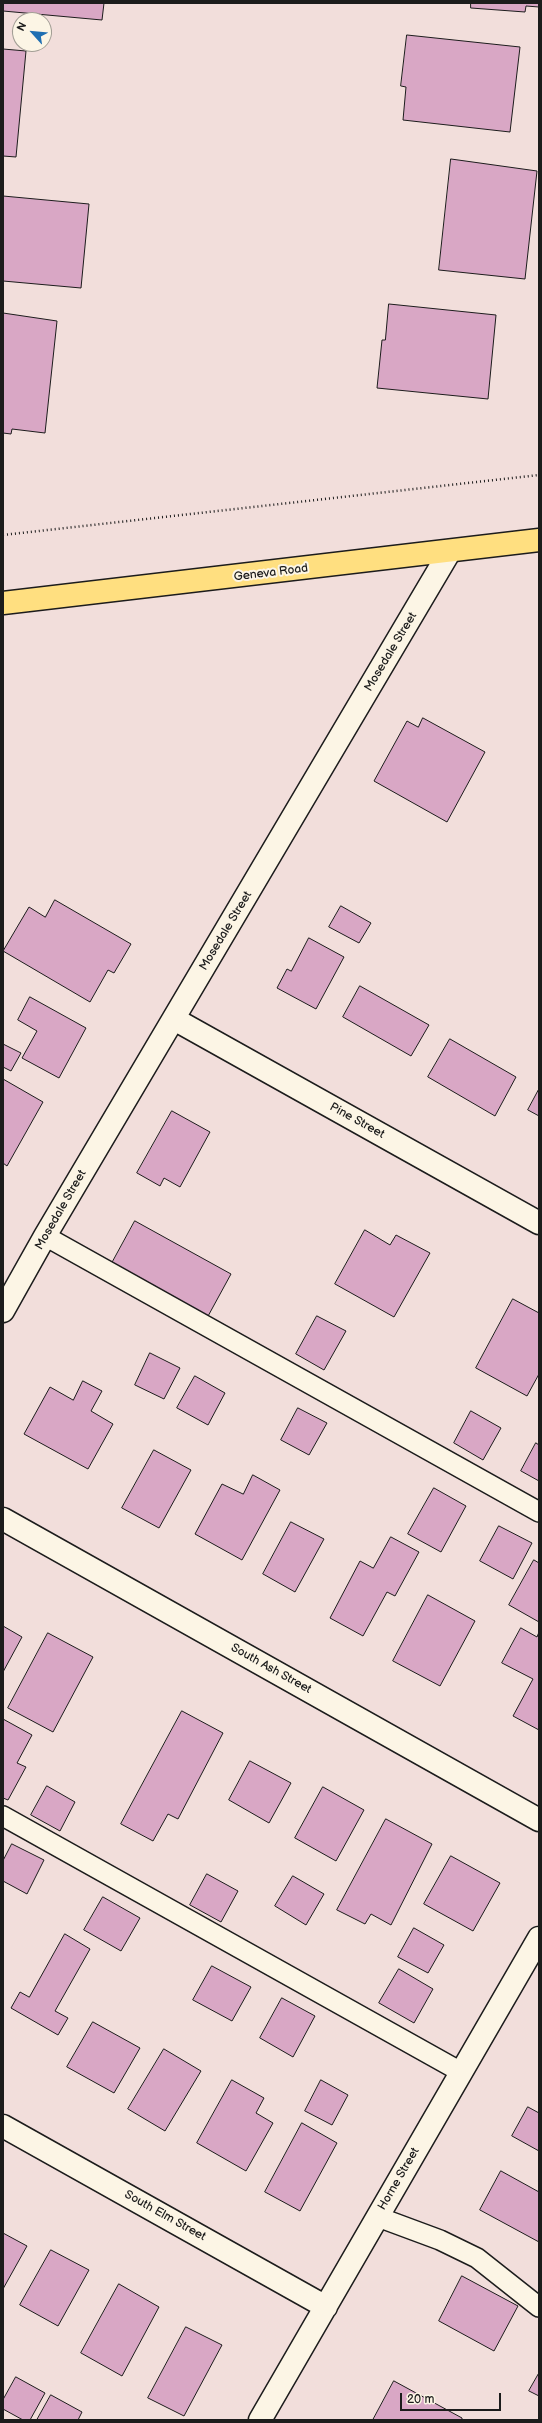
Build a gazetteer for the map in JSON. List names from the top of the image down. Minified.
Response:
{"streets":{"main road":["Geneva Road"],"street":["Mosedale Street","Pine Street","South Ash Street","Horne Street","South Elm Street"]},"crossings":[["Geneva Road","Mosedale Street"],["Mosedale Street","Pine Street"],["Horne Street","South Elm Street"]],"scale_bar":"20 m","north":"top left"}
